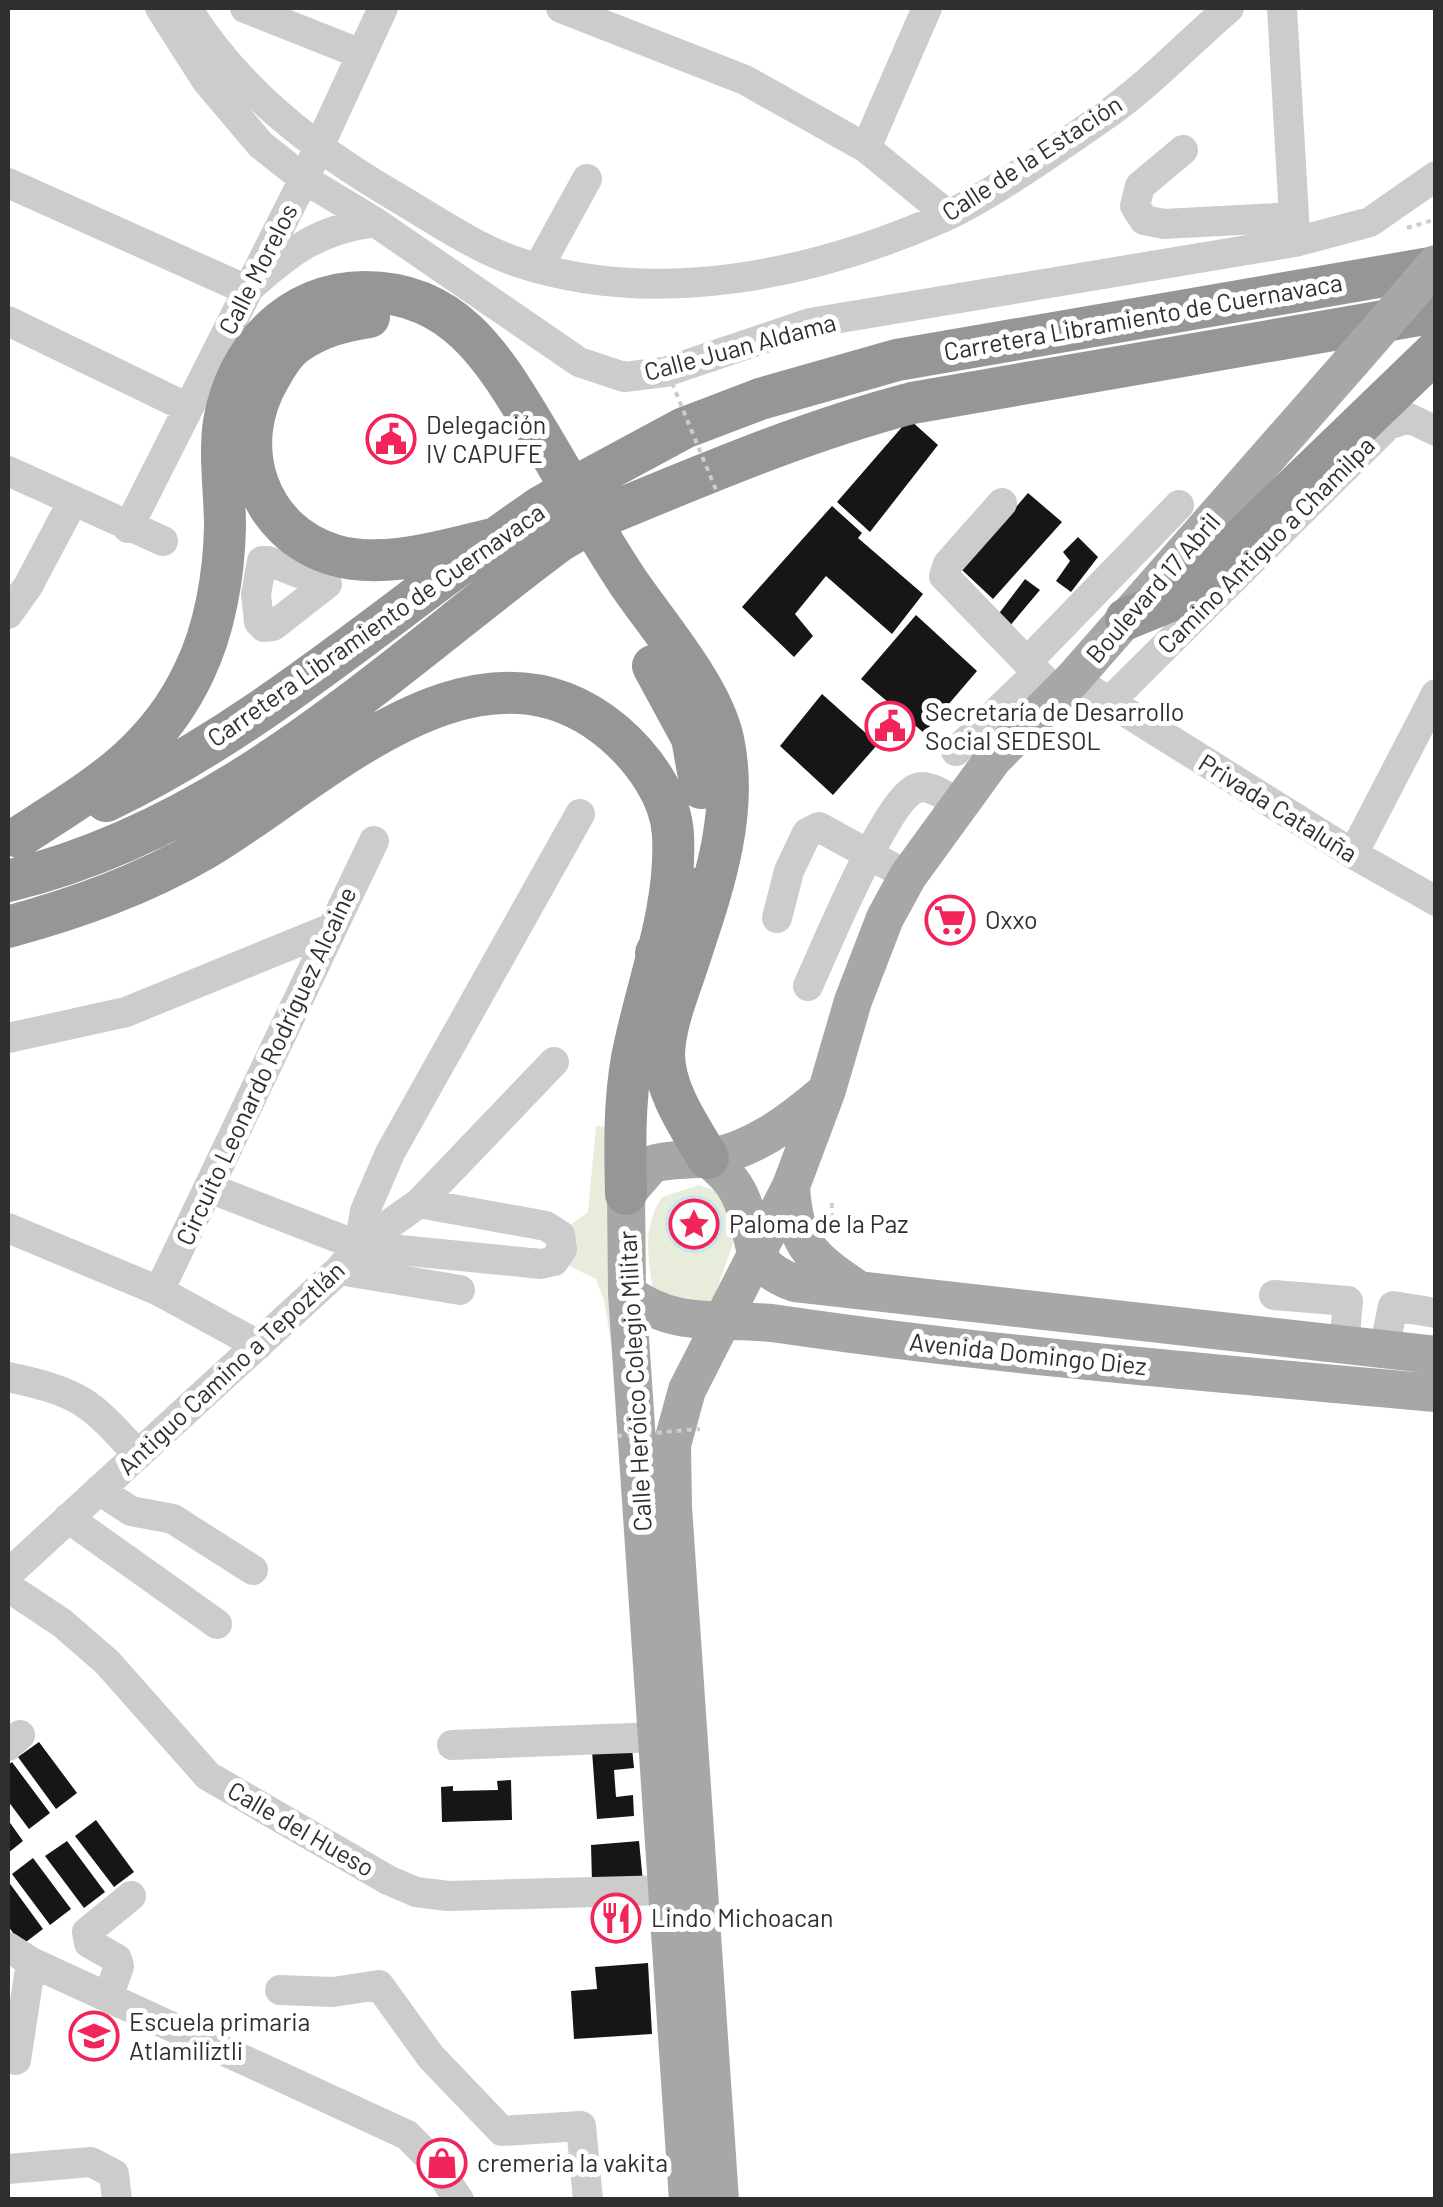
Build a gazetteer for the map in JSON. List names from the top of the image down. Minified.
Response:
{"streets":{"highway":["Carretera Libramiento de Cuernavaca"],"main road":["Boulevard 17 Abril","Avenida Domingo Diez","Calle Heróico Colegio Militar"],"street":["Calle de la Estación","Calle Morelos","Calle Juan Aldama","Camino Antiguo a Chamilpa","Privada Cataluña","Circuito Leonardo Rodríguez Alcaine","Antiguo Camino a Tepoztlán","Calle del Hueso"]},"crossings":[["Calle de la Estación","Calle Morelos"],["Calle Morelos","Calle Juan Aldama"],["Carretera Libramiento de Cuernavaca","Boulevard 17 Abril"],["Camino Antiguo a Chamilpa","Privada Cataluña"],["Boulevard 17 Abril","Privada Cataluña"],["Boulevard 17 Abril","Avenida Domingo Diez"],["Boulevard 17 Abril","Calle Heróico Colegio Militar"],["Avenida Domingo Diez","Calle Heróico Colegio Militar"],["Antiguo Camino a Tepoztlán","Calle del Hueso"],["Calle Heróico Colegio Militar","Calle del Hueso"]],"places":{"public building":["Delegación IV CAPUFE","Secretaría de Desarrollo Social SEDESOL"],"supermarket":["Oxxo"],"place":["Paloma de la Paz"],"restaurant":["Lindo Michoacan"],"school or university":["Escuela primaria Atlamiliztli"],"shop":["cremeria la vakita"]}}
